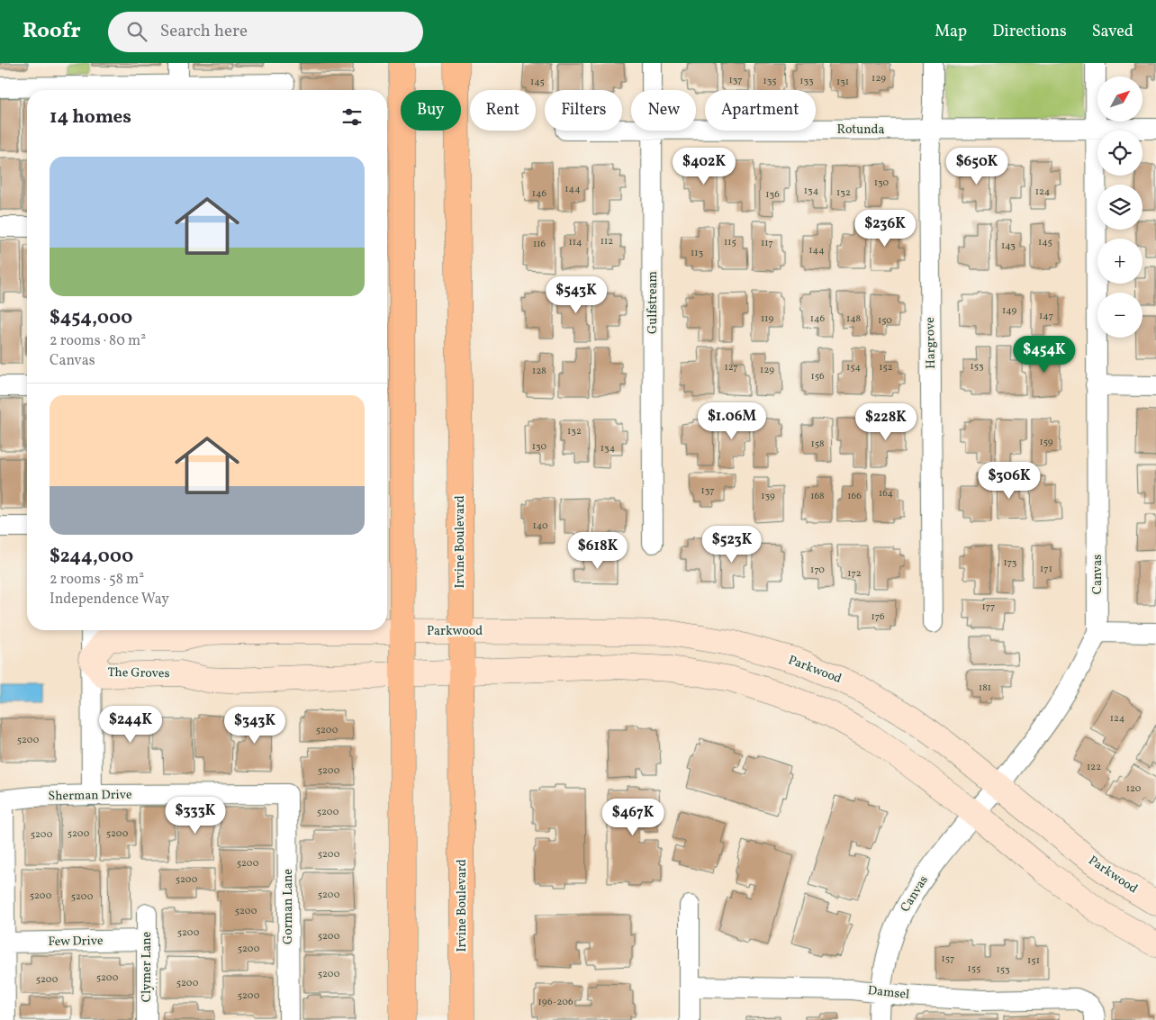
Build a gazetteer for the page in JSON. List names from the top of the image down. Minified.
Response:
{"streets":{"main road":["Irvine Boulevard"],"street":["Rotunda","Gulfstream","Hargrove","Canvas","Parkwood","The Groves","Sherman Drive","Gorman Lane","Few Drive","Clymer Lane","Damsel"]},"crossings":[["Rotunda","Hargrove"],["Rotunda","Canvas"],["Irvine Boulevard","Parkwood"],["Irvine Boulevard","The Groves"],["Canvas","Parkwood"],["Canvas","Damsel"],["Parkwood","The Groves"],["Sherman Drive","Gorman Lane"],["Few Drive","Clymer Lane"]],"house_numbers":["129","137","135","133","145","131","130","144","134","124","132","146","136","112","114","115","145","117","116","143","144","113","149","147","119","146","148","150","153","127","154","152","129","128","156","132","159","158","130","134","137","164","139","168","166","140","173","171","170","172","177","176","181","124","5200","5200","122","5200","120","5200","5200","5200","5200","5200","5200","5200","5200","5200","5200","5200","5200","5200","5200","157","151","155","153","5200","5200","5200","5200","5200","196-206"],"north":"top right","page":{"header":"Roofr","search":"Search here","nav":["Map","Directions","Saved"],"map_buttons":["+","−"],"chip":["Buy","Rent","Filters","New","Apartment"],"heading":"14 homes","list":[{"name":"$454,000","note":"2 rooms · 80 m² · Canvas"},{"name":"$244,000","note":"2 rooms · 58 m² · Independence Way"}],"price":["$402K","$650K","$236K","$543K","$454K","$1.06M","$228K","$306K","$523K","$618K","$244K","$343K","$333K","$467K"]}}
